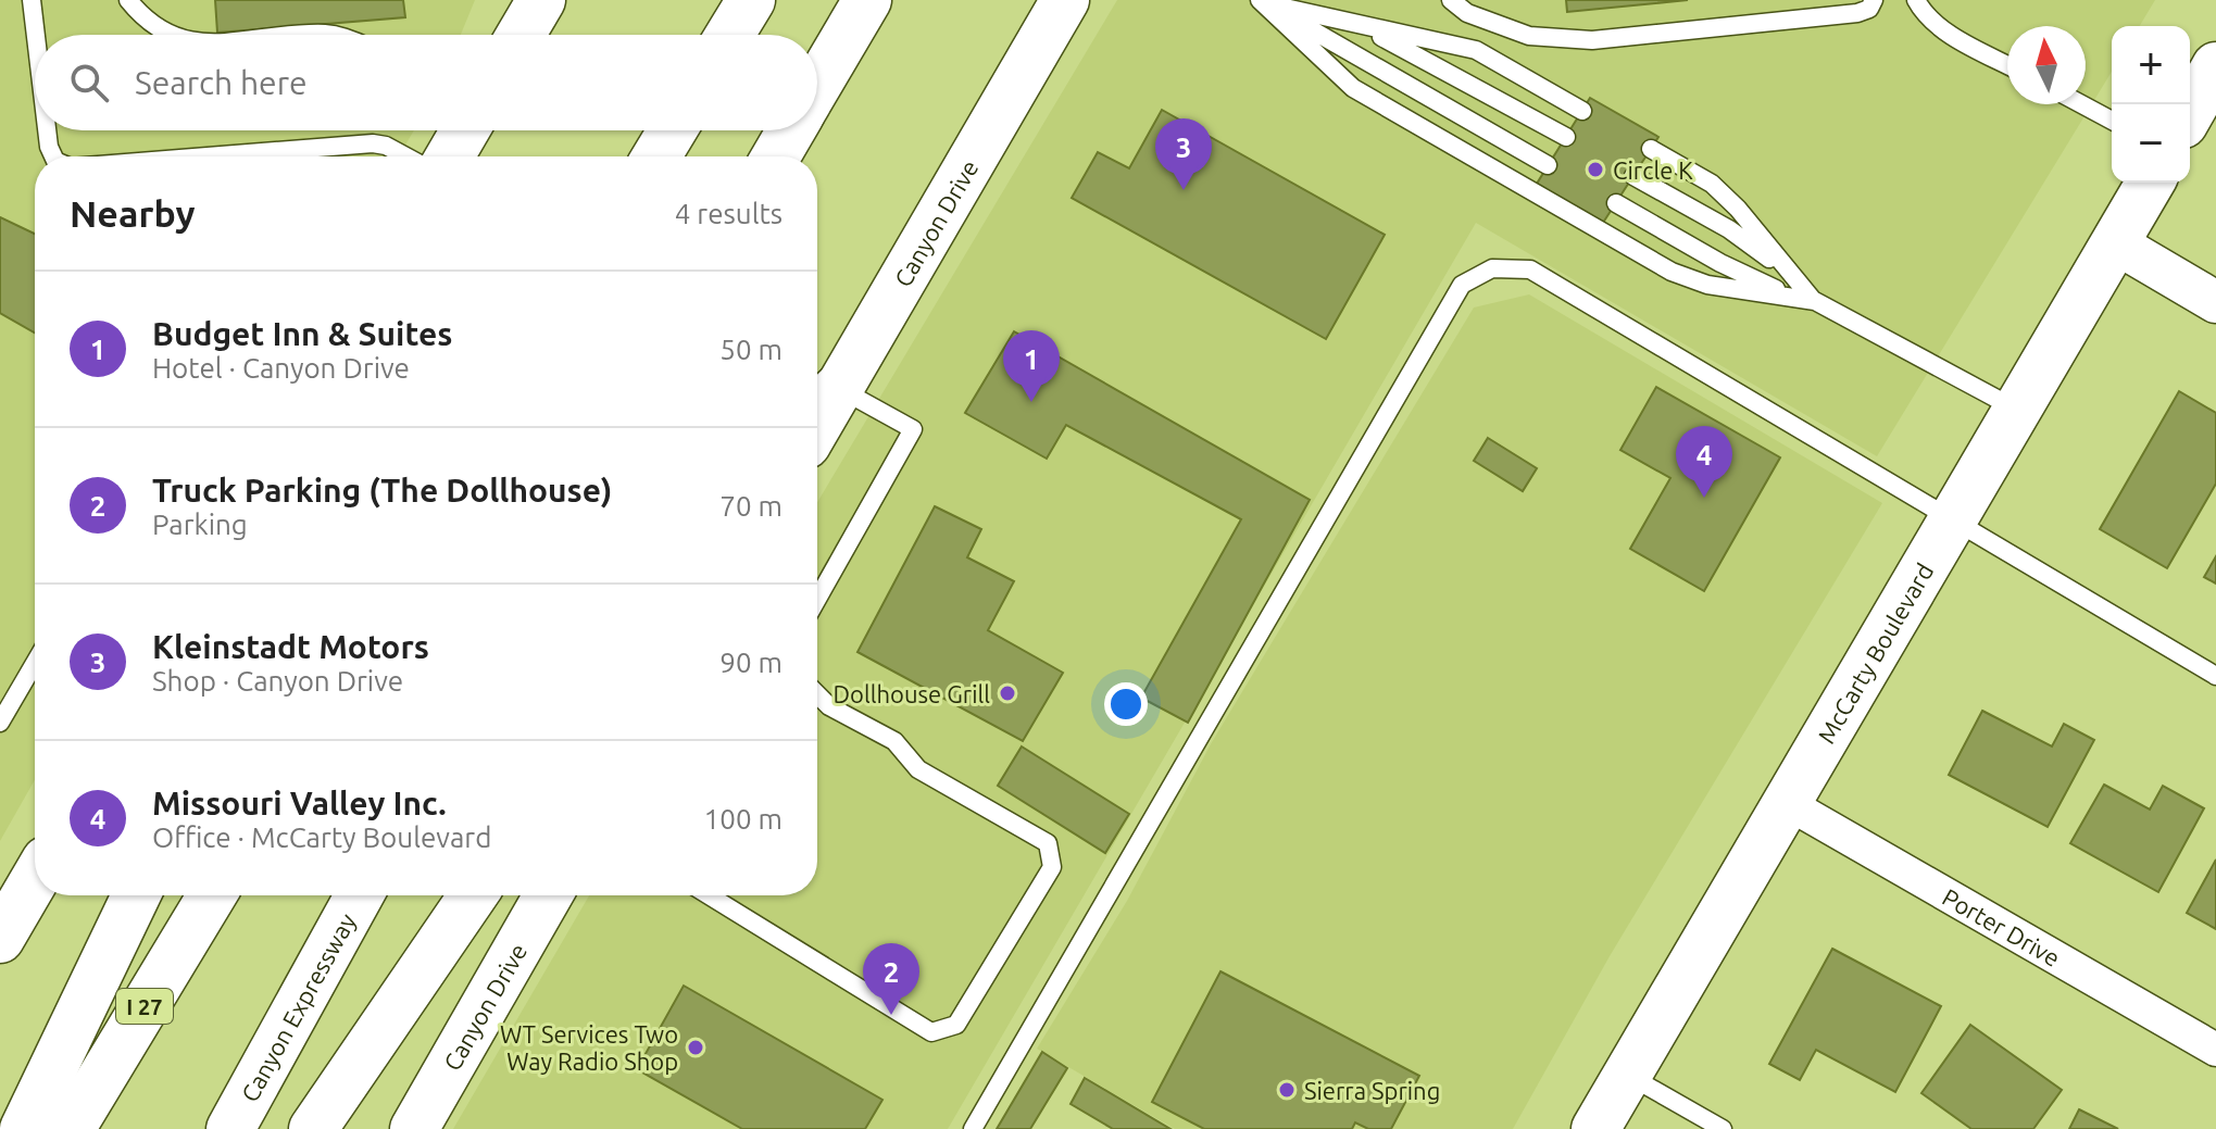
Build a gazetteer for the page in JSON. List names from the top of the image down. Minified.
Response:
{"streets":{"main road":["Canyon Drive","McCarty Boulevard","I 27","Canyon Expressway"],"street":["Porter Drive"]},"crossings":[["McCarty Boulevard","Porter Drive"]],"places":["Circle K","Dollhouse Grill","WT Services Two Way Radio Shop","Sierra Spring"],"north":"top","page":{"map_buttons":["+","−"],"search":"Search here","pins":["3","1","4","2"],"heading":["Nearby","4 results"],"list":[{"mark":"1","name":"Budget Inn & Suites","note":"Hotel · Canyon Drive","value":"50 m"},{"mark":"2","name":"Truck Parking (The Dollhouse)","note":"Parking","value":"70 m"},{"mark":"3","name":"Kleinstadt Motors","note":"Shop · Canyon Drive","value":"90 m"},{"mark":"4","name":"Missouri Valley Inc.","note":"Office · McCarty Boulevard","value":"100 m"}]}}
